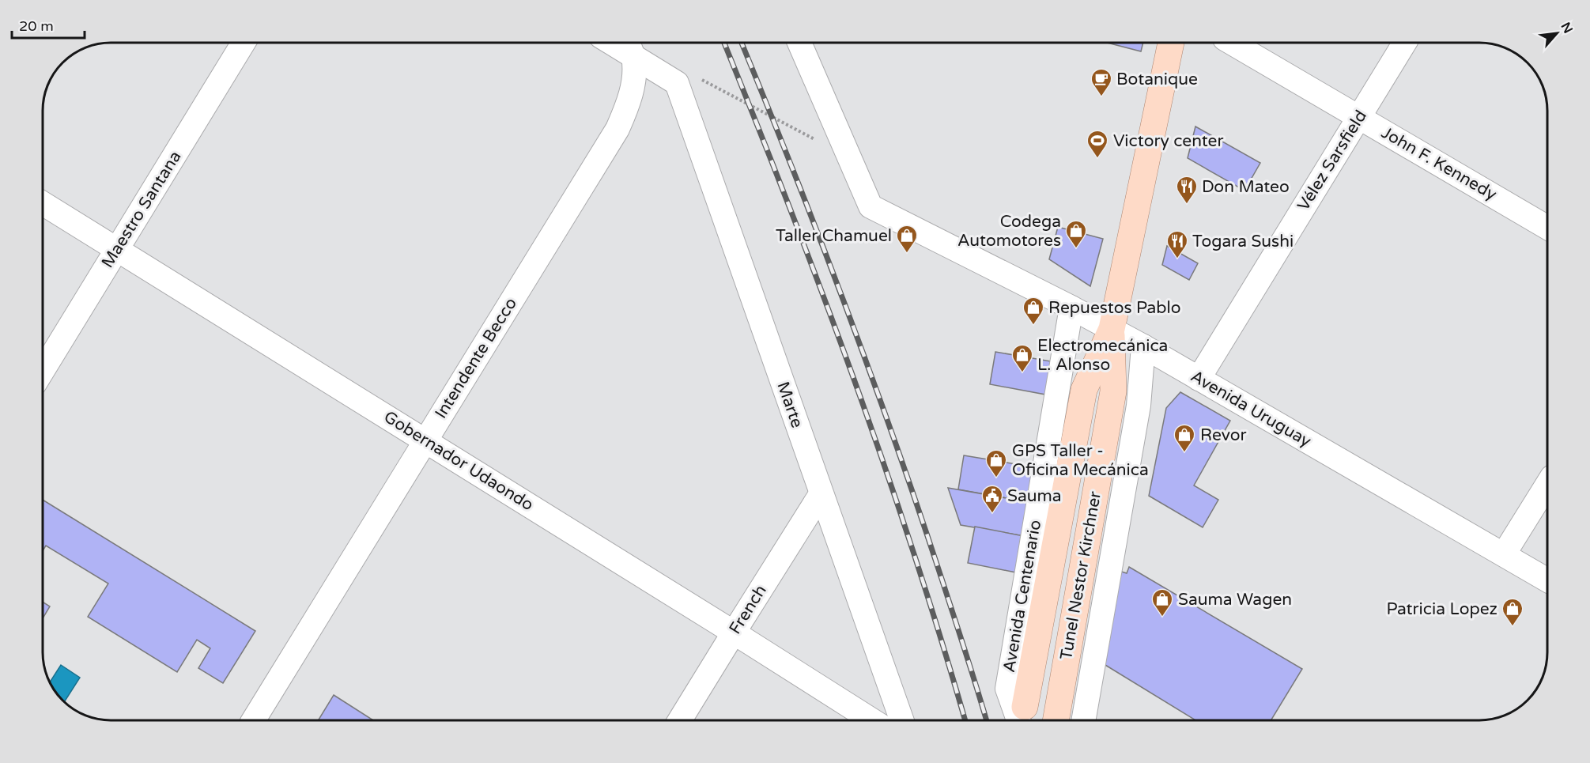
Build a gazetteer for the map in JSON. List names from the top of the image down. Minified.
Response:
{"streets":{"main road":["Tunel Nestor Kirchner"],"street":["Vélez Sarsfield","John F. Kennedy","Maestro Santana","Intendente Becco","Marte","Avenida Uruguay","Gobernador Udaondo","Avenida Centenario","French"]},"crossings":[["Vélez Sarsfield","John F. Kennedy"],["Vélez Sarsfield","Avenida Uruguay"],["Maestro Santana","Gobernador Udaondo"],["Intendente Becco","Gobernador Udaondo"],["Marte","French"],["Avenida Uruguay","Tunel Nestor Kirchner"],["Avenida Uruguay","Avenida Centenario"],["Gobernador Udaondo","French"],["Tunel Nestor Kirchner","Avenida Centenario"]],"places":{"cafe":["Botanique"],"sports":["Victory center"],"restaurant":["Don Mateo","Togara Sushi"],"shop":["Codega Automotores","Taller Chamuel","Repuestos Pablo","Electromecánica L. Alonso","Revor","GPS Taller - Oficina Mecánica","Sauma Wagen","Patricia Lopez"],"public building":["Sauma"]},"scale_bar":"20 m","north":"top right"}
